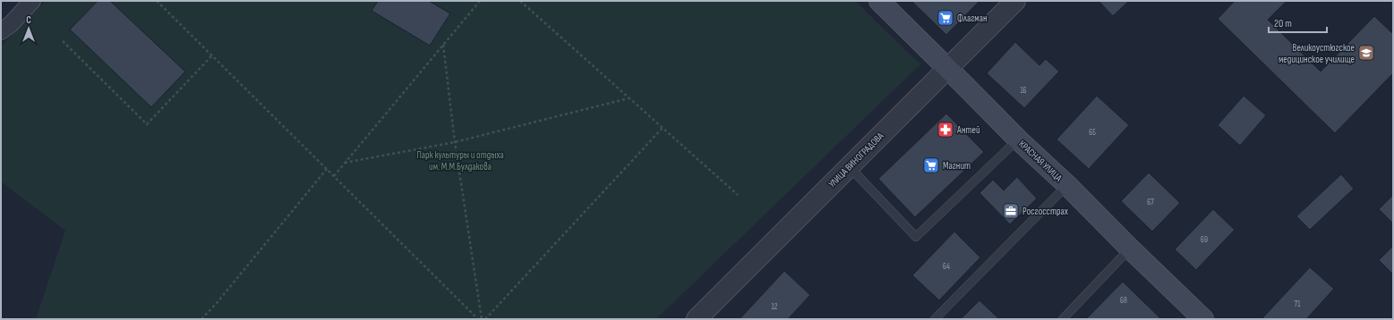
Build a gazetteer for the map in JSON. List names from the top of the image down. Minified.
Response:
{"streets":{"main road":["КРАСНАЯ УЛИЦА"],"street":["УЛИЦА ВИНОГРАДОВА"]},"crossings":[["УЛИЦА ВИНОГРАДОВА","КРАСНАЯ УЛИЦА"]],"parks":["Парк культуры и отдыха им. М.М.Булдакова"],"places":{"supermarket":["Флагман","Магнит"],"school or university":["Великоустюгское медицинское училище"],"pharmacy":["Антей"],"office":["Росгосстрах"]},"house_numbers":["16","65","67","69","64","68","71","12"],"scale_bar":"20 m","north":"top"}
